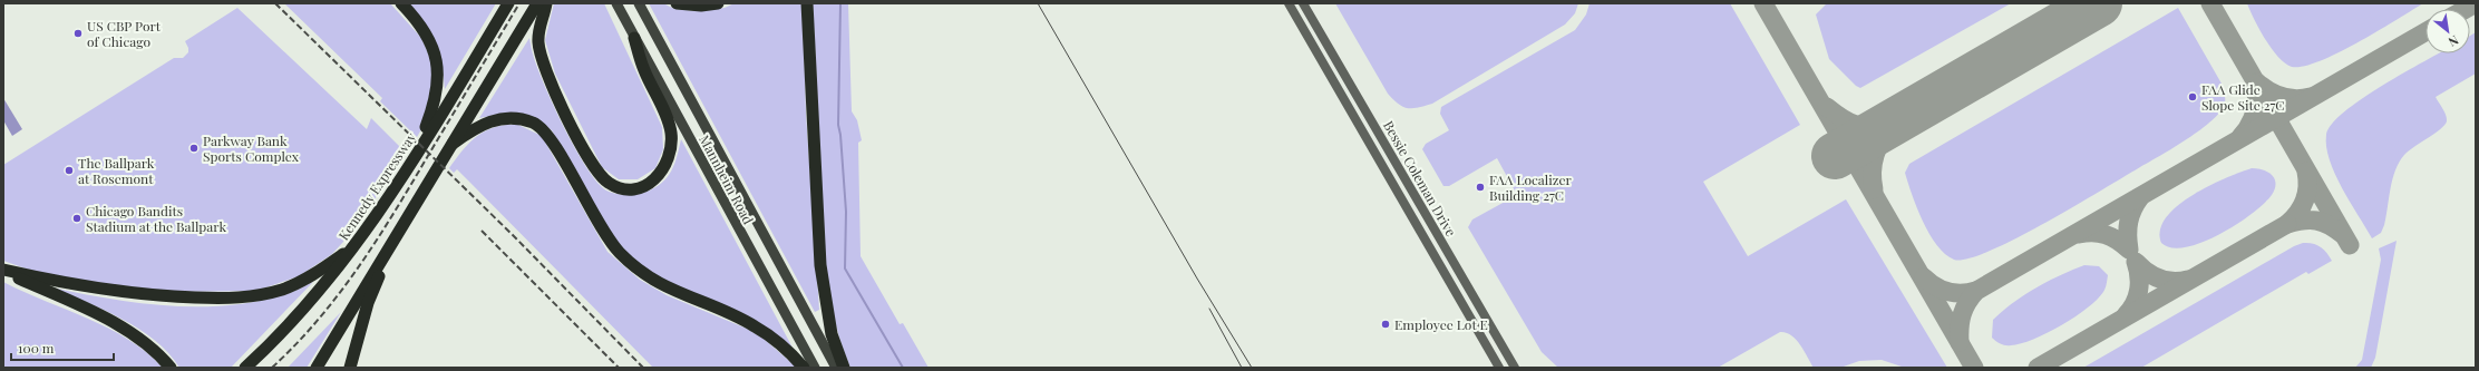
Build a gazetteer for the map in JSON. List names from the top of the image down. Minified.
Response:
{"streets":{"highway":["Kennedy Expressway"],"main road":["Mannheim Road"],"street":["Bessie Coleman Drive"]},"places":["US CBP Port of Chicago","FAA Glide Slope Site 27C","Parkway Bank Sports Complex","The Ballpark at Rosemont","FAA Localizer Building 27C","Chicago Bandits Stadium at the Ballpark","Employee Lot E"],"scale_bar":"100 m","north":"bottom right"}
